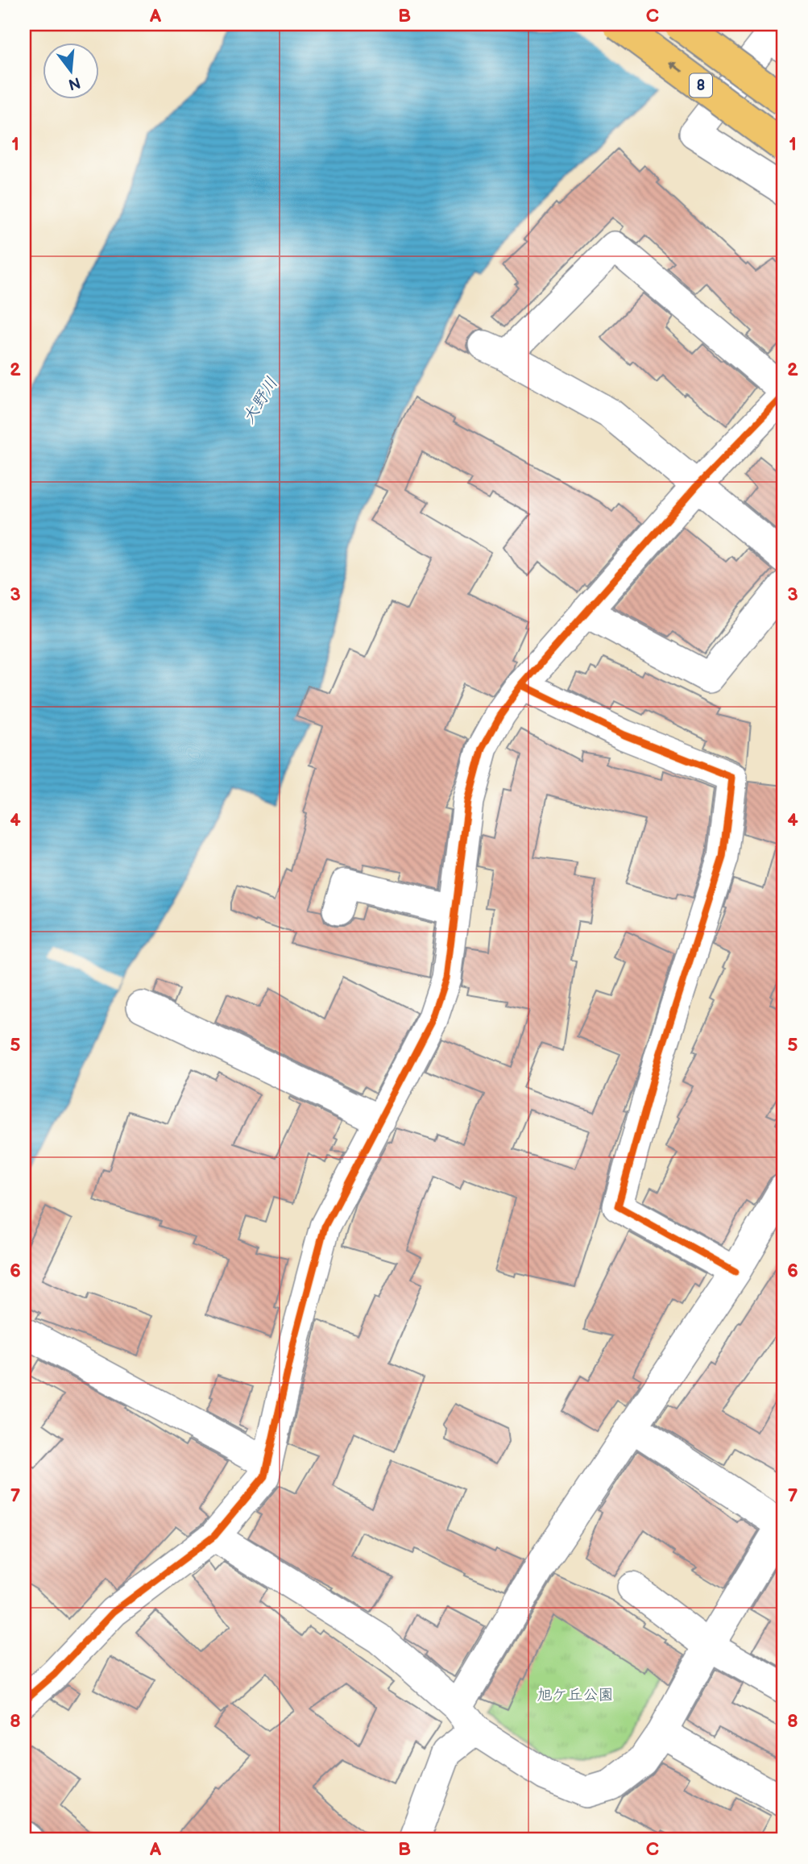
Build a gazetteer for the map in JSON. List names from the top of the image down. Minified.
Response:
{"streets":{"main road":["8"]},"water":["大野川"],"parks":["旭ケ丘公園"],"north":"bottom","grid":{"columns":["A","B","C"],"rows":["1","2","3","4","5","6","7","8"]}}
